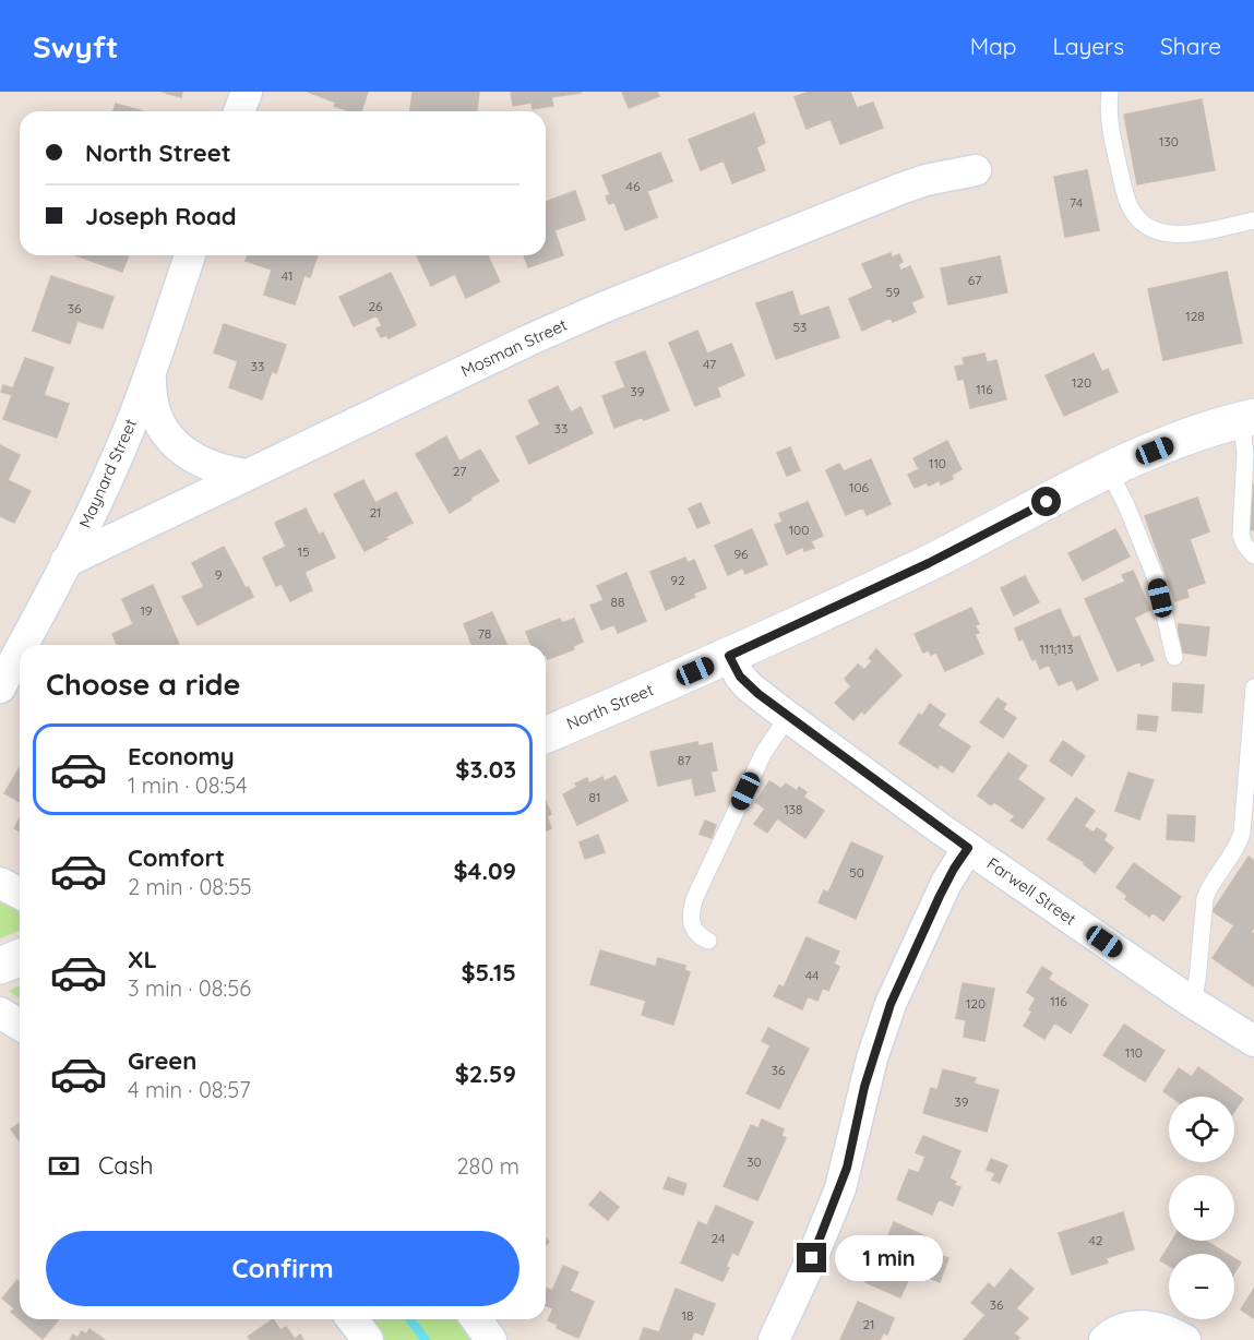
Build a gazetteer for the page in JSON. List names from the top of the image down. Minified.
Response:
{"streets":{"main road":["North Street"],"street":["Mosman Street","Maynard Street","Farwell Street"]},"crossings":[["Mosman Street","Maynard Street"],["North Street","Farwell Street"]],"house_numbers":["130","46","74","41","67","59","26","36","128","53","47","33","120","116","39","33","110","27","106","21","100","15","96","9","92","88","19","78","111;113","87","81","138","50","44","116","120","110","36","39","30","24","42","36","18","21"],"page":{"header":"Swyft","nav":["Map","Layers","Share"],"banner":["North Street","Joseph Road"],"heading":"Choose a ride","list":[{"name":"Economy","note":"1 min · 08:54","value":"$3.03"},{"name":"Comfort","note":"2 min · 08:55","value":"$4.09"},{"name":"XL","note":"3 min · 08:56","value":"$5.15"},{"name":"Green","note":"4 min · 08:57","value":"$2.59"}],"map_buttons":["+","−"],"pay":["Cash","280 m"],"buttons":"Confirm","bubble":"1 min"}}
